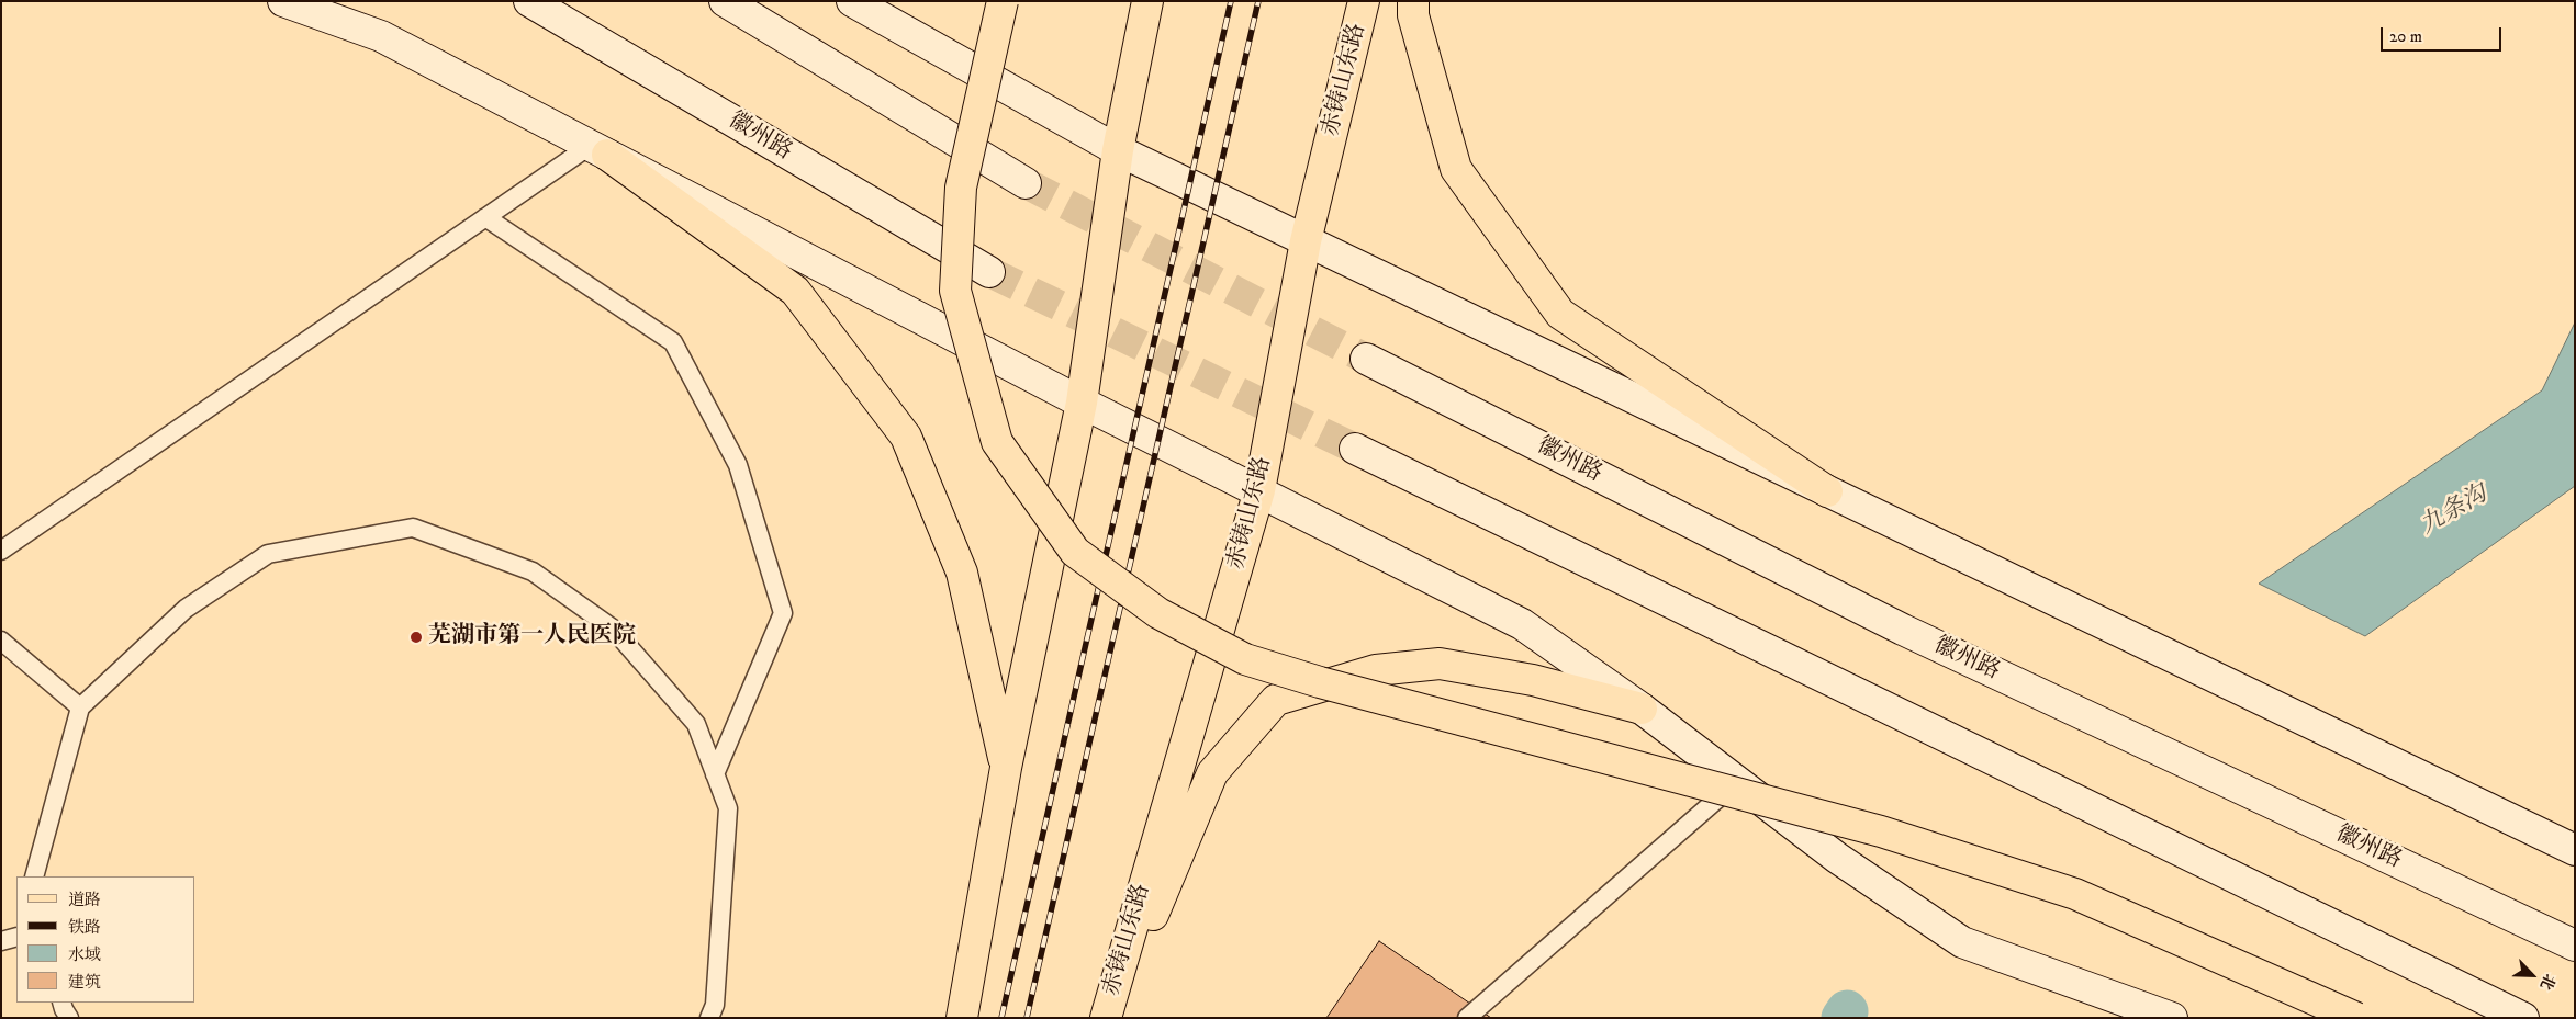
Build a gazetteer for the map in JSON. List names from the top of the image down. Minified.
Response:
{"streets":{"main road":["赤铸山东路"],"street":["徽州路"]},"water":["九条沟"],"places":["芜湖市第一人民医院"],"legend":["道路","铁路","水域","建筑"],"scale_bar":"20 m","north":"bottom right"}
